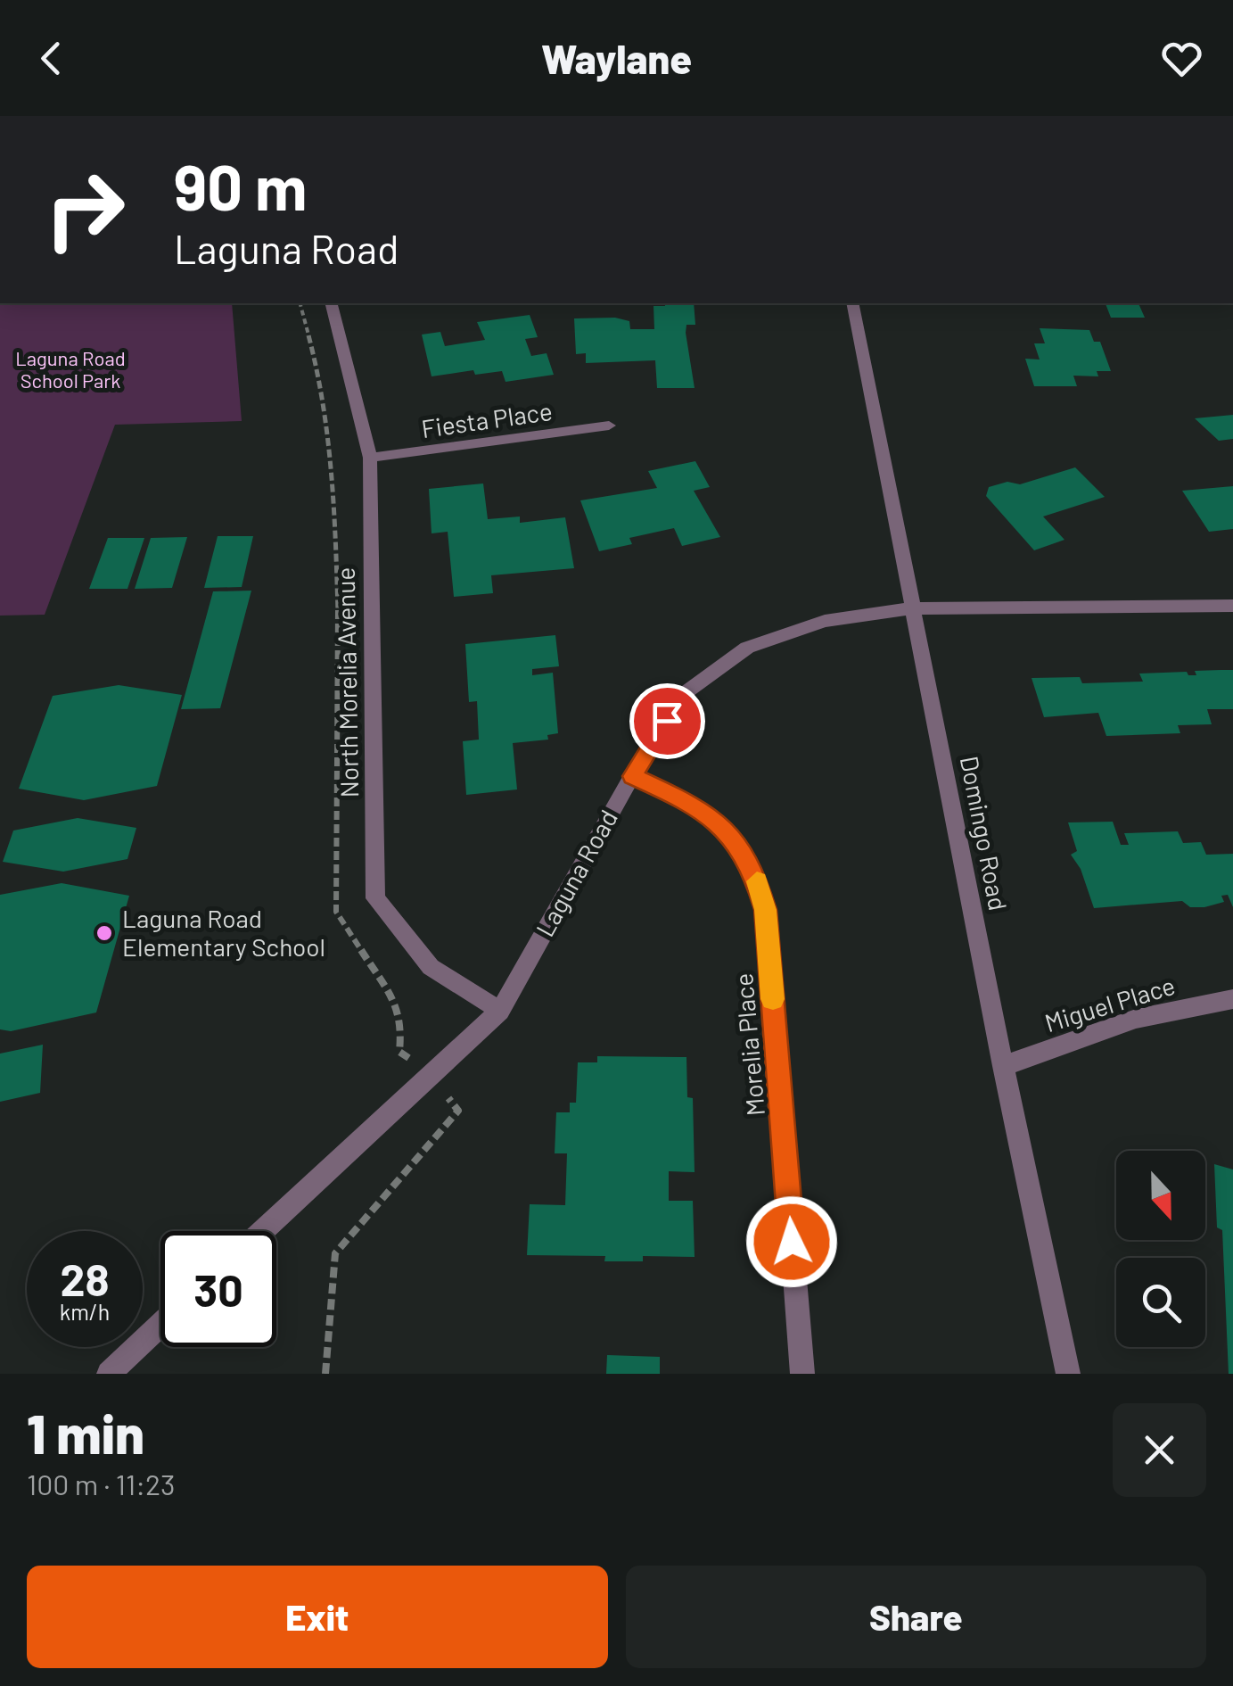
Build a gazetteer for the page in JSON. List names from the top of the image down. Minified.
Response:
{"streets":{"street":["Fiesta Place","North Morelia Avenue","Domingo Road","Laguna Road","Miguel Place","Morelia Place"]},"crossings":[["Fiesta Place","North Morelia Avenue"],["North Morelia Avenue","Laguna Road"],["Domingo Road","Laguna Road"],["Domingo Road","Miguel Place"],["Laguna Road","Morelia Place"]],"parks":["Laguna Road School Park"],"places":["Laguna Road Elementary School"],"north":"bottom","page":{"header":"Waylane","turn":["90 m","Laguna Road"],"speed":"28 km/h","limit":"30","heading":["1 min","100 m · 11:23"],"buttons":["Exit","Share"]}}
